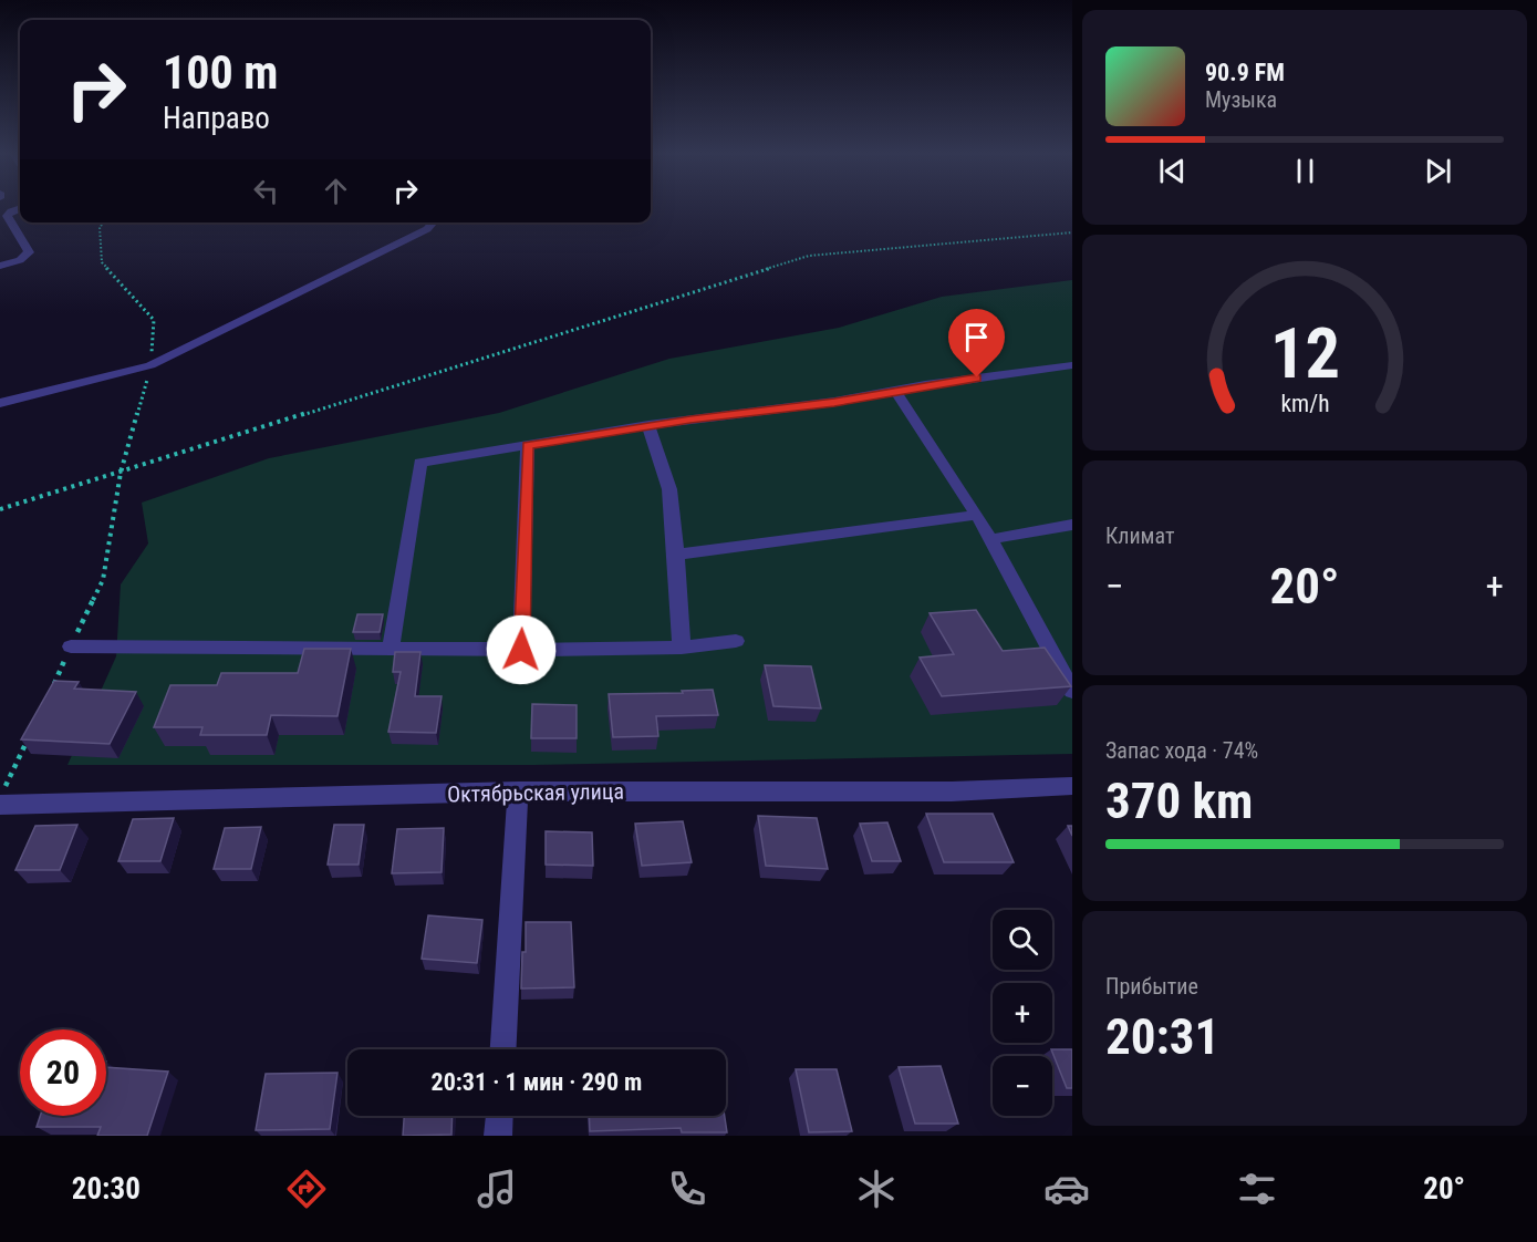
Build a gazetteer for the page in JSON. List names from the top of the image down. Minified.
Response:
{"streets":{"street":["Октябрьская улица"]},"page":{"turn":["100 m","Направо"],"song":["90.9 FM","Музыка"],"tile":["Климат",["Запас хода · 74%","370 km"],["Прибытие","20:31"]],"heat":["−","20°","+"],"map_buttons":["+","−"],"limit":"20","trip":"20:31 · 1 мин · 290 m","tabs":["20:30","20°"],"gauge":["12","km/h"]}}
